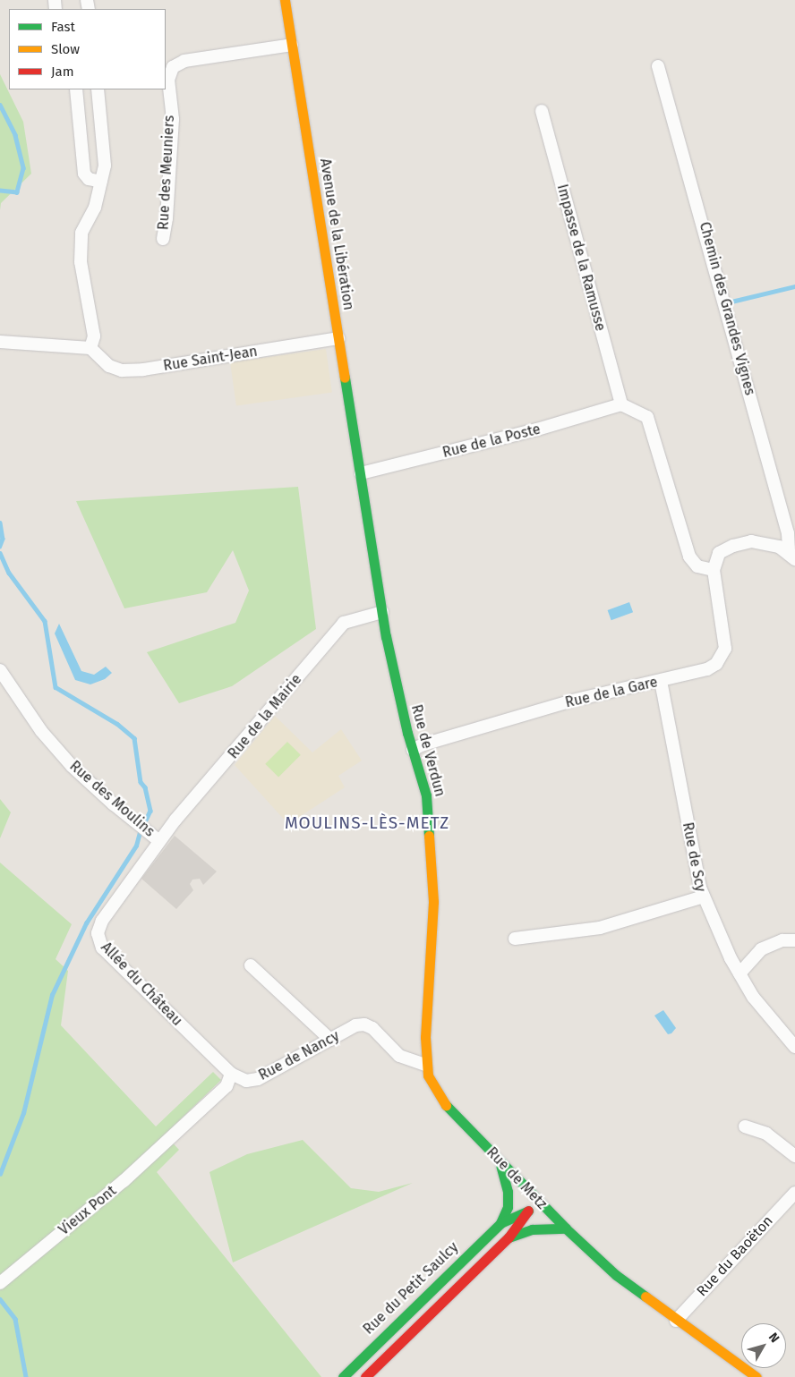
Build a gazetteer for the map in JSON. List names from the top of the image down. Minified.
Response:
{"streets":{"main road":["Avenue de la Libération","Rue de Verdun","Rue de Metz","Rue du Petit Saulcy"],"street":["Rue des Meuniers","Impasse de la Ramusse","Chemin des Grandes Vignes","Rue Saint-Jean","Rue de la Poste","Rue de la Gare","Rue de la Mairie","Rue des Moulins","Rue de Scy","Allée du Château","Rue de Nancy","Vieux Pont","Rue du Baoëton"]},"crossings":[["Rue des Meuniers","Avenue de la Libération"],["Avenue de la Libération","Rue Saint-Jean"],["Avenue de la Libération","Rue de la Poste"],["Avenue de la Libération","Rue de Verdun"],["Impasse de la Ramusse","Rue de la Poste"],["Rue de la Poste","Rue de Verdun"],["Rue de la Gare","Rue de Verdun"],["Rue de la Gare","Rue de Scy"],["Rue de la Mairie","Rue de Verdun"],["Rue de la Mairie","Rue des Moulins"],["Rue de la Mairie","Allée du Château"],["Rue de Verdun","Rue de Nancy"],["Rue de Verdun","Rue de Metz"],["Rue des Moulins","Allée du Château"],["Allée du Château","Rue de Nancy"],["Allée du Château","Vieux Pont"],["Rue de Nancy","Rue de Metz"],["Rue de Nancy","Vieux Pont"],["Rue de Metz","Rue du Baoëton"],["Rue de Metz","Rue du Petit Saulcy"]],"districts":["MOULINS-LÈS-METZ"],"legend":["Fast","Slow","Jam"],"north":"top right"}
